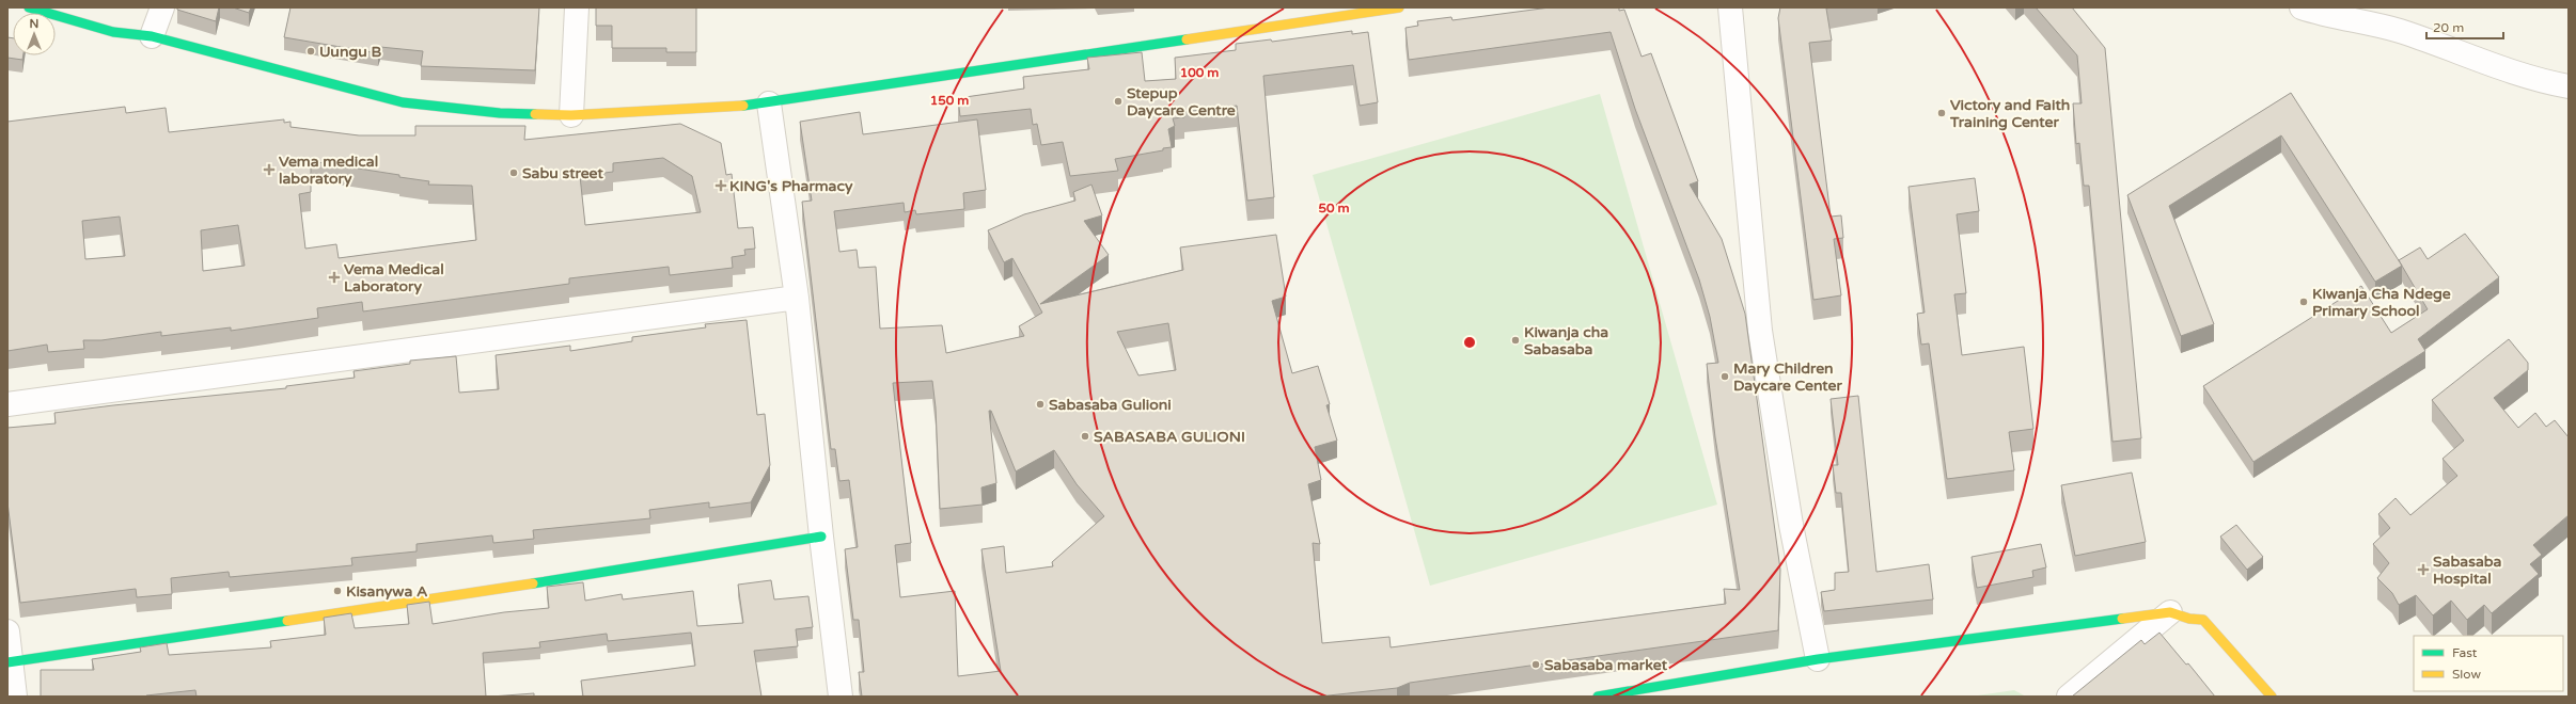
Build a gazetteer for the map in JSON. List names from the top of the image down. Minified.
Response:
{"places":{"other":["Uungu B","Stepup Daycare Centre","Victory and Faith Training Center","Sabu street","Kiwanja Cha Ndege Primary School","Kiwanja cha Sabasaba","Mary Children Daycare Center","Sabasaba Gulioni","SABASABA GULIONI","Kisanywa A","Sabasaba market"],"health":["Vema medical laboratory","KING's Pharmacy","Vema Medical Laboratory","Sabasaba Hospital"]},"legend":["Fast","Slow"],"scale_bar":"20 m","north":"top","rings":["100 m","150 m","50 m"]}
